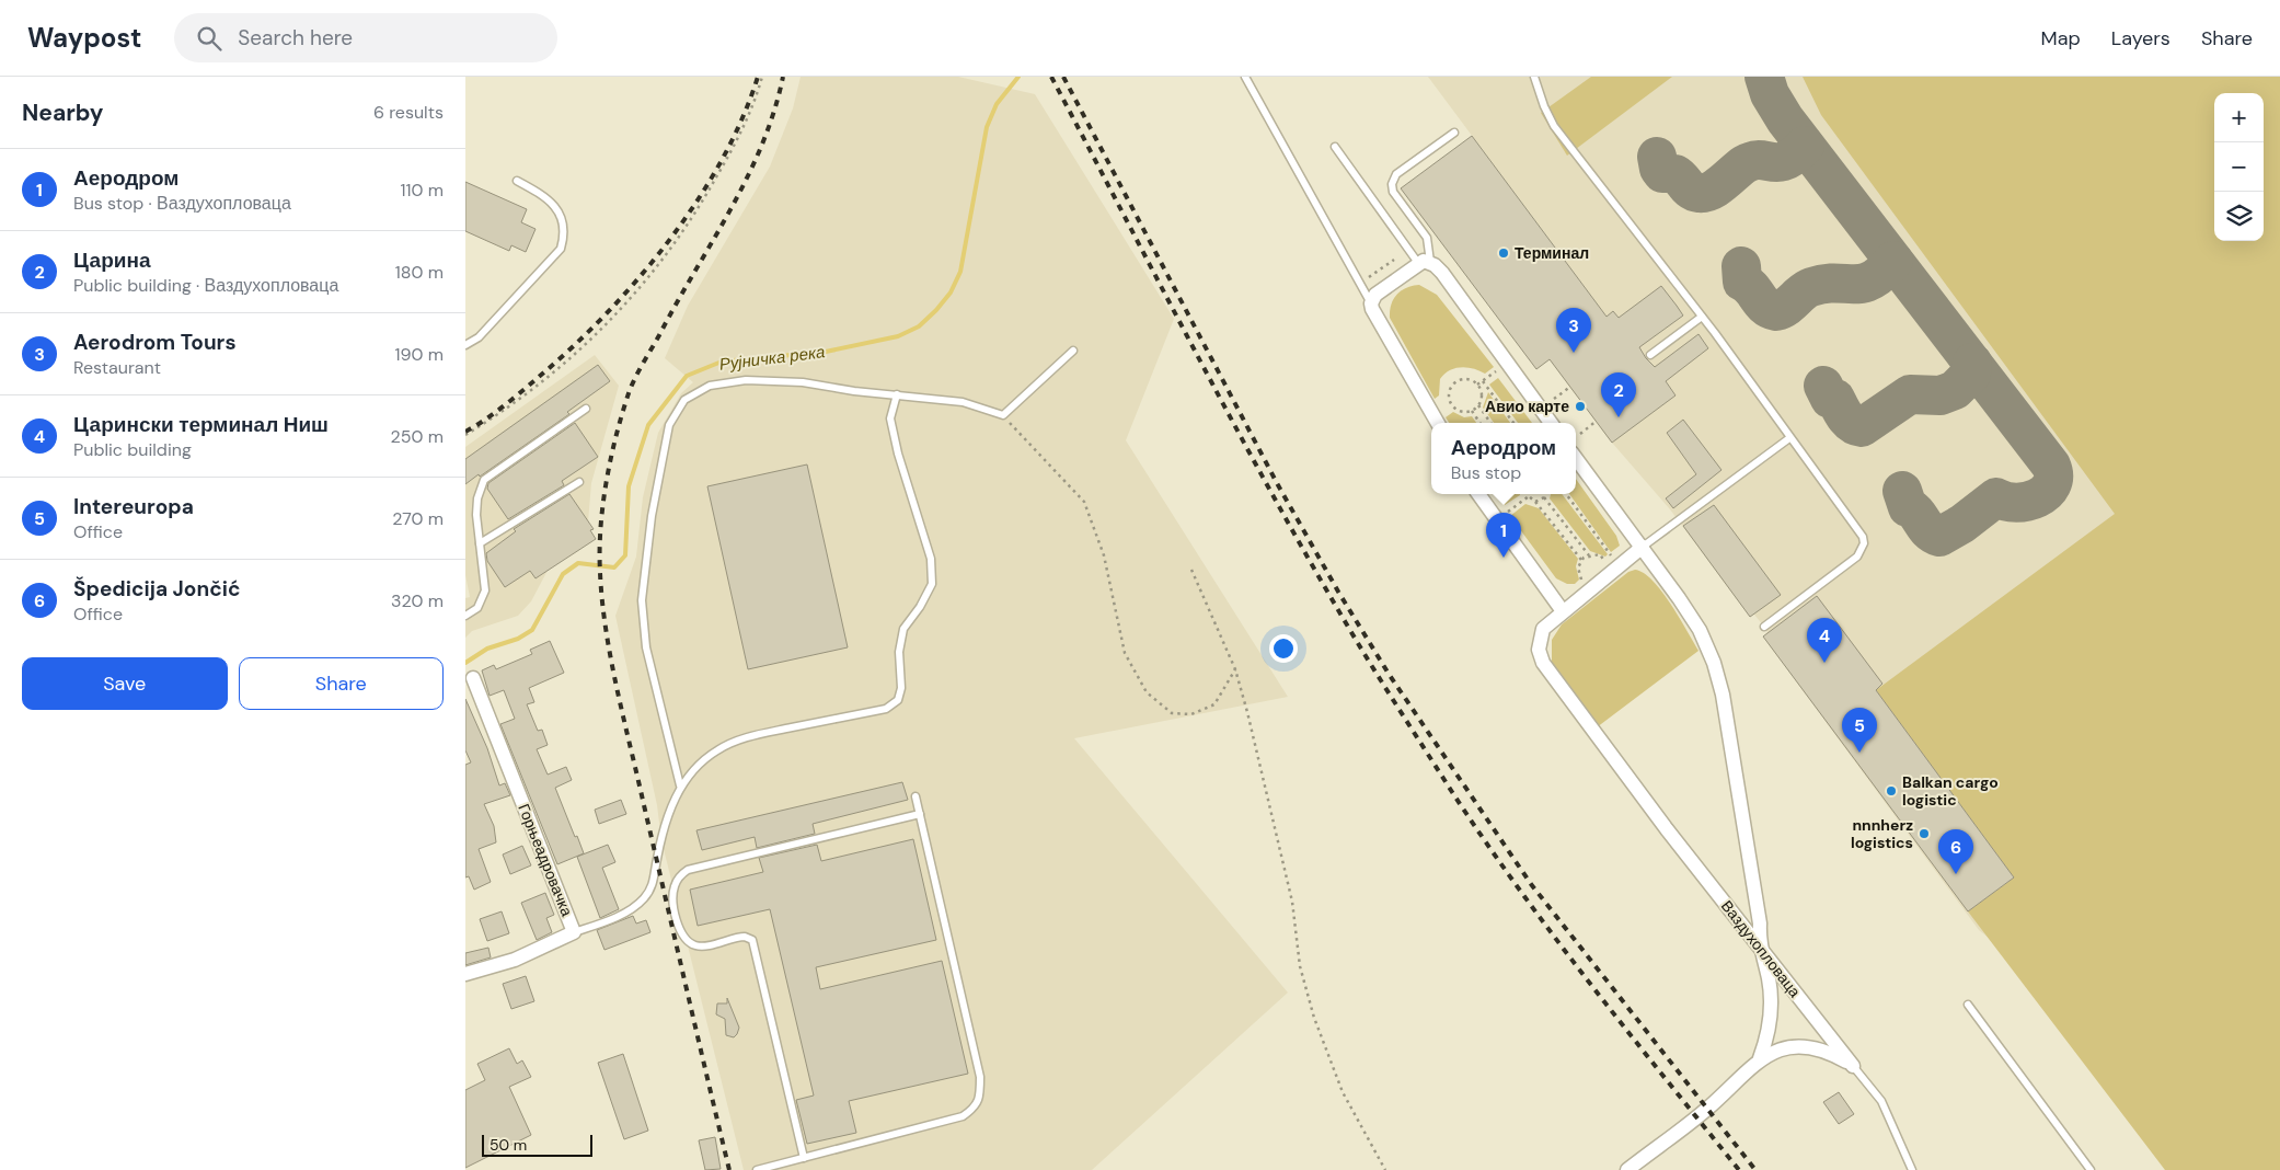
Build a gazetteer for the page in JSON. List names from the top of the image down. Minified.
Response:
{"streets":{"street":["Горњеадровачка","Ваздухопловаца"]},"water":["Рујничка река"],"places":["Терминал","Авио карте","Balkan cargo logistic","nnnherz logistics"],"scale_bar":"50 m","page":{"header":"Waypost","search":"Search here","nav":["Map","Layers","Share"],"heading":["Nearby","6 results"],"map_buttons":["+","−"],"list":[{"mark":"1","name":"Аеродром","note":"Bus stop · Ваздухопловаца","value":"110 m"},{"mark":"2","name":"Царина","note":"Public building · Ваздухопловаца","value":"180 m"},{"mark":"3","name":"Aerodrom Tours","note":"Restaurant","value":"190 m"},{"mark":"4","name":"Царински терминал Ниш","note":"Public building","value":"250 m"},{"mark":"5","name":"Intereuropa","note":"Office","value":"270 m"},{"mark":"6","name":"Špedicija Jončić","note":"Office","value":"320 m"}],"pins":["3","2","1","4","5","6"],"popup":["Аеродром","Bus stop"],"buttons":["Save","Share"],"scale":"50 m"}}
